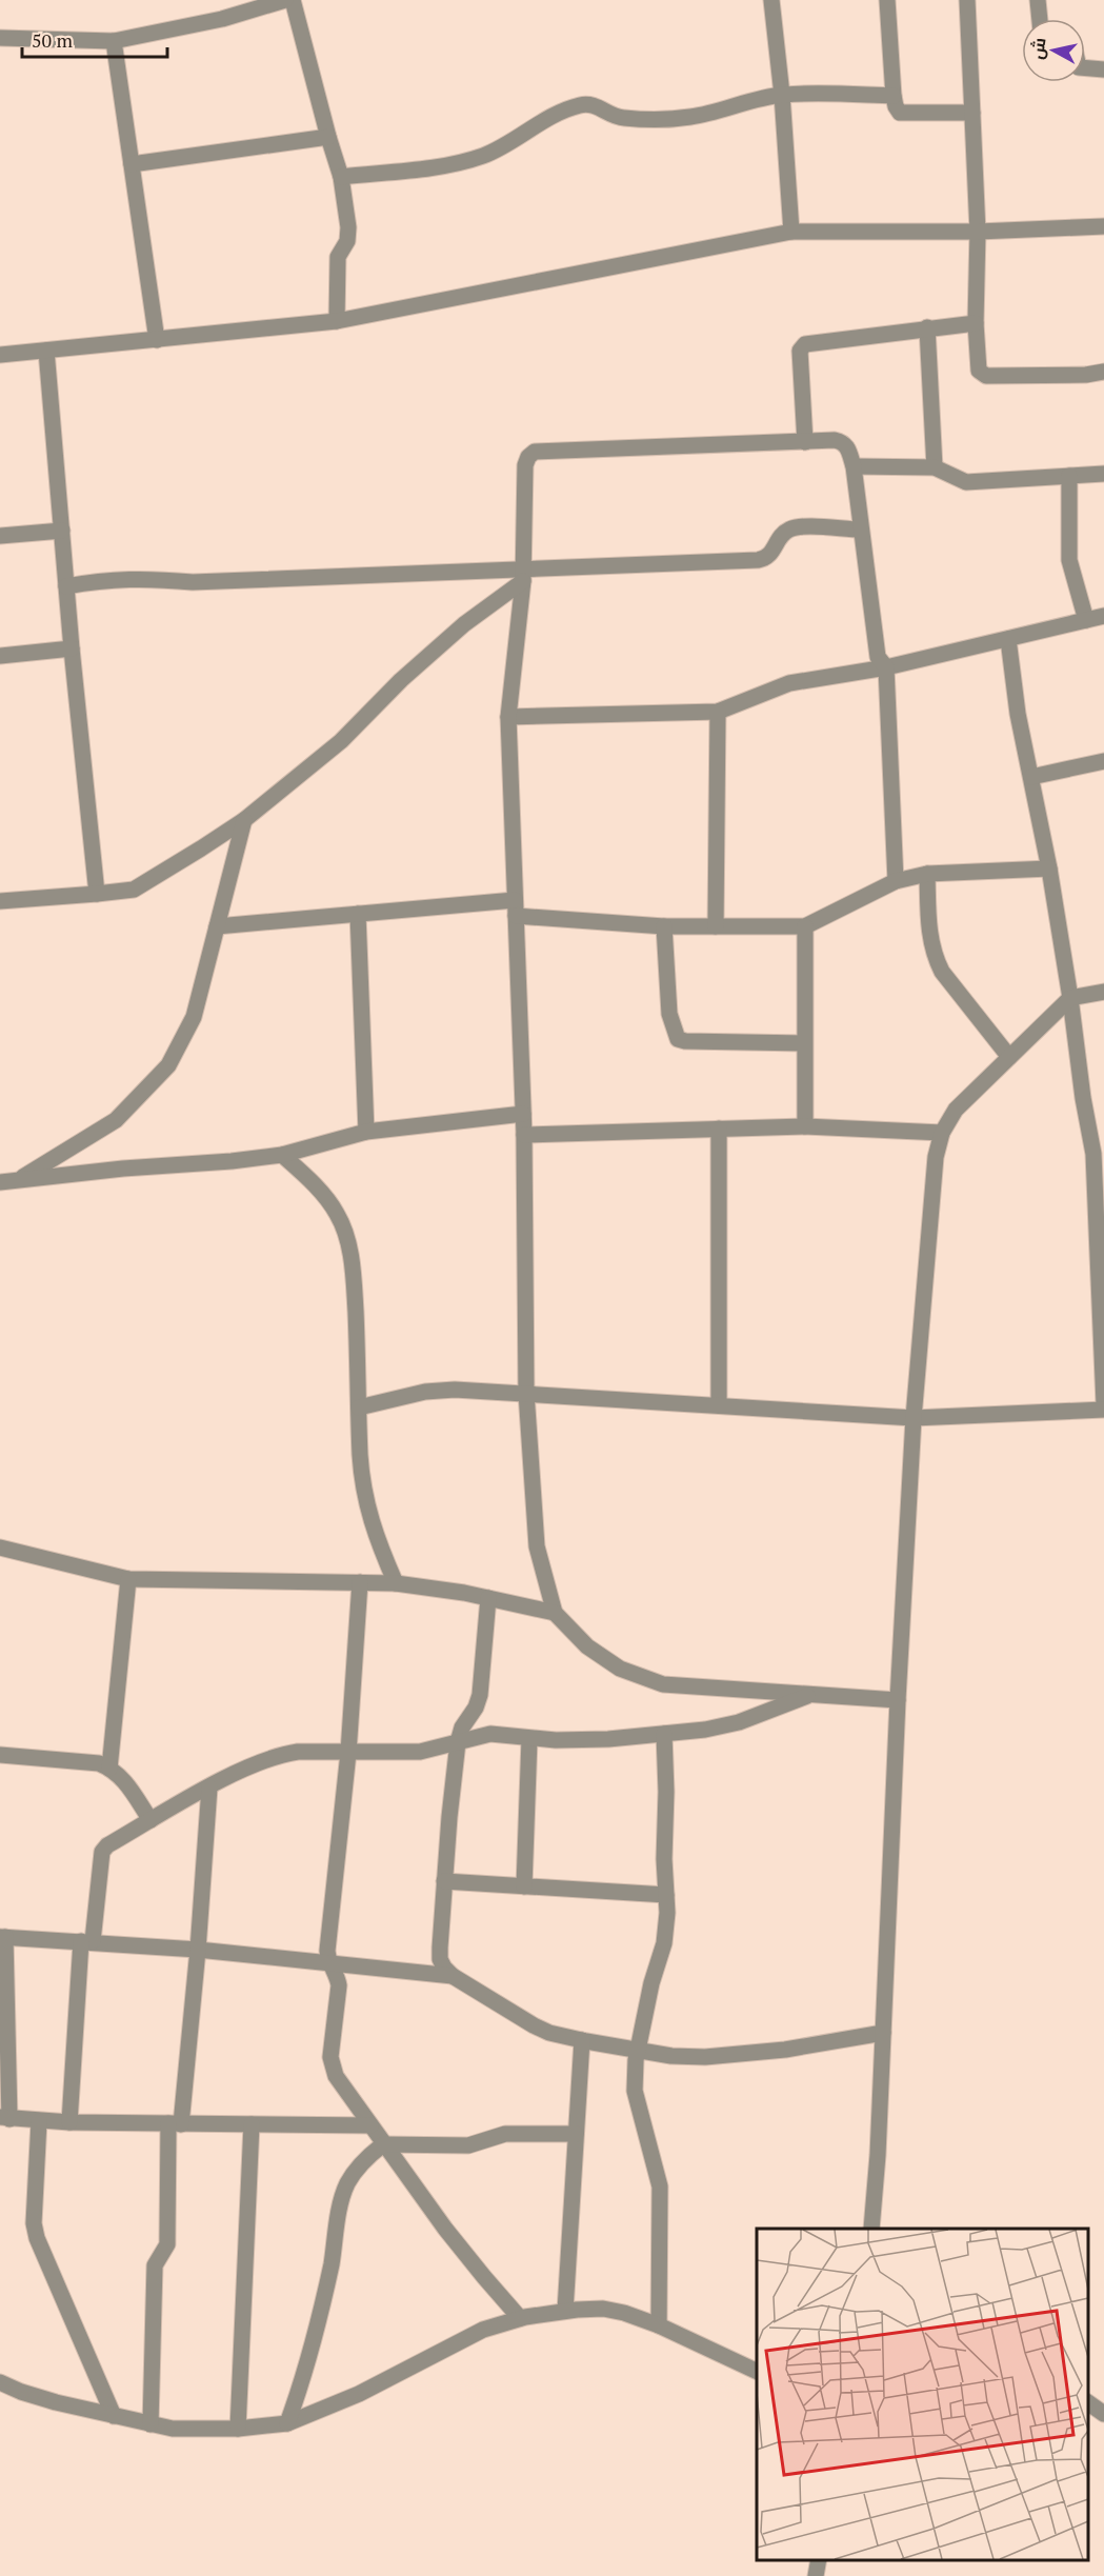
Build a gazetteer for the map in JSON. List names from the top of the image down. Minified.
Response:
{"scale_bar":"50 m","north":"left"}
